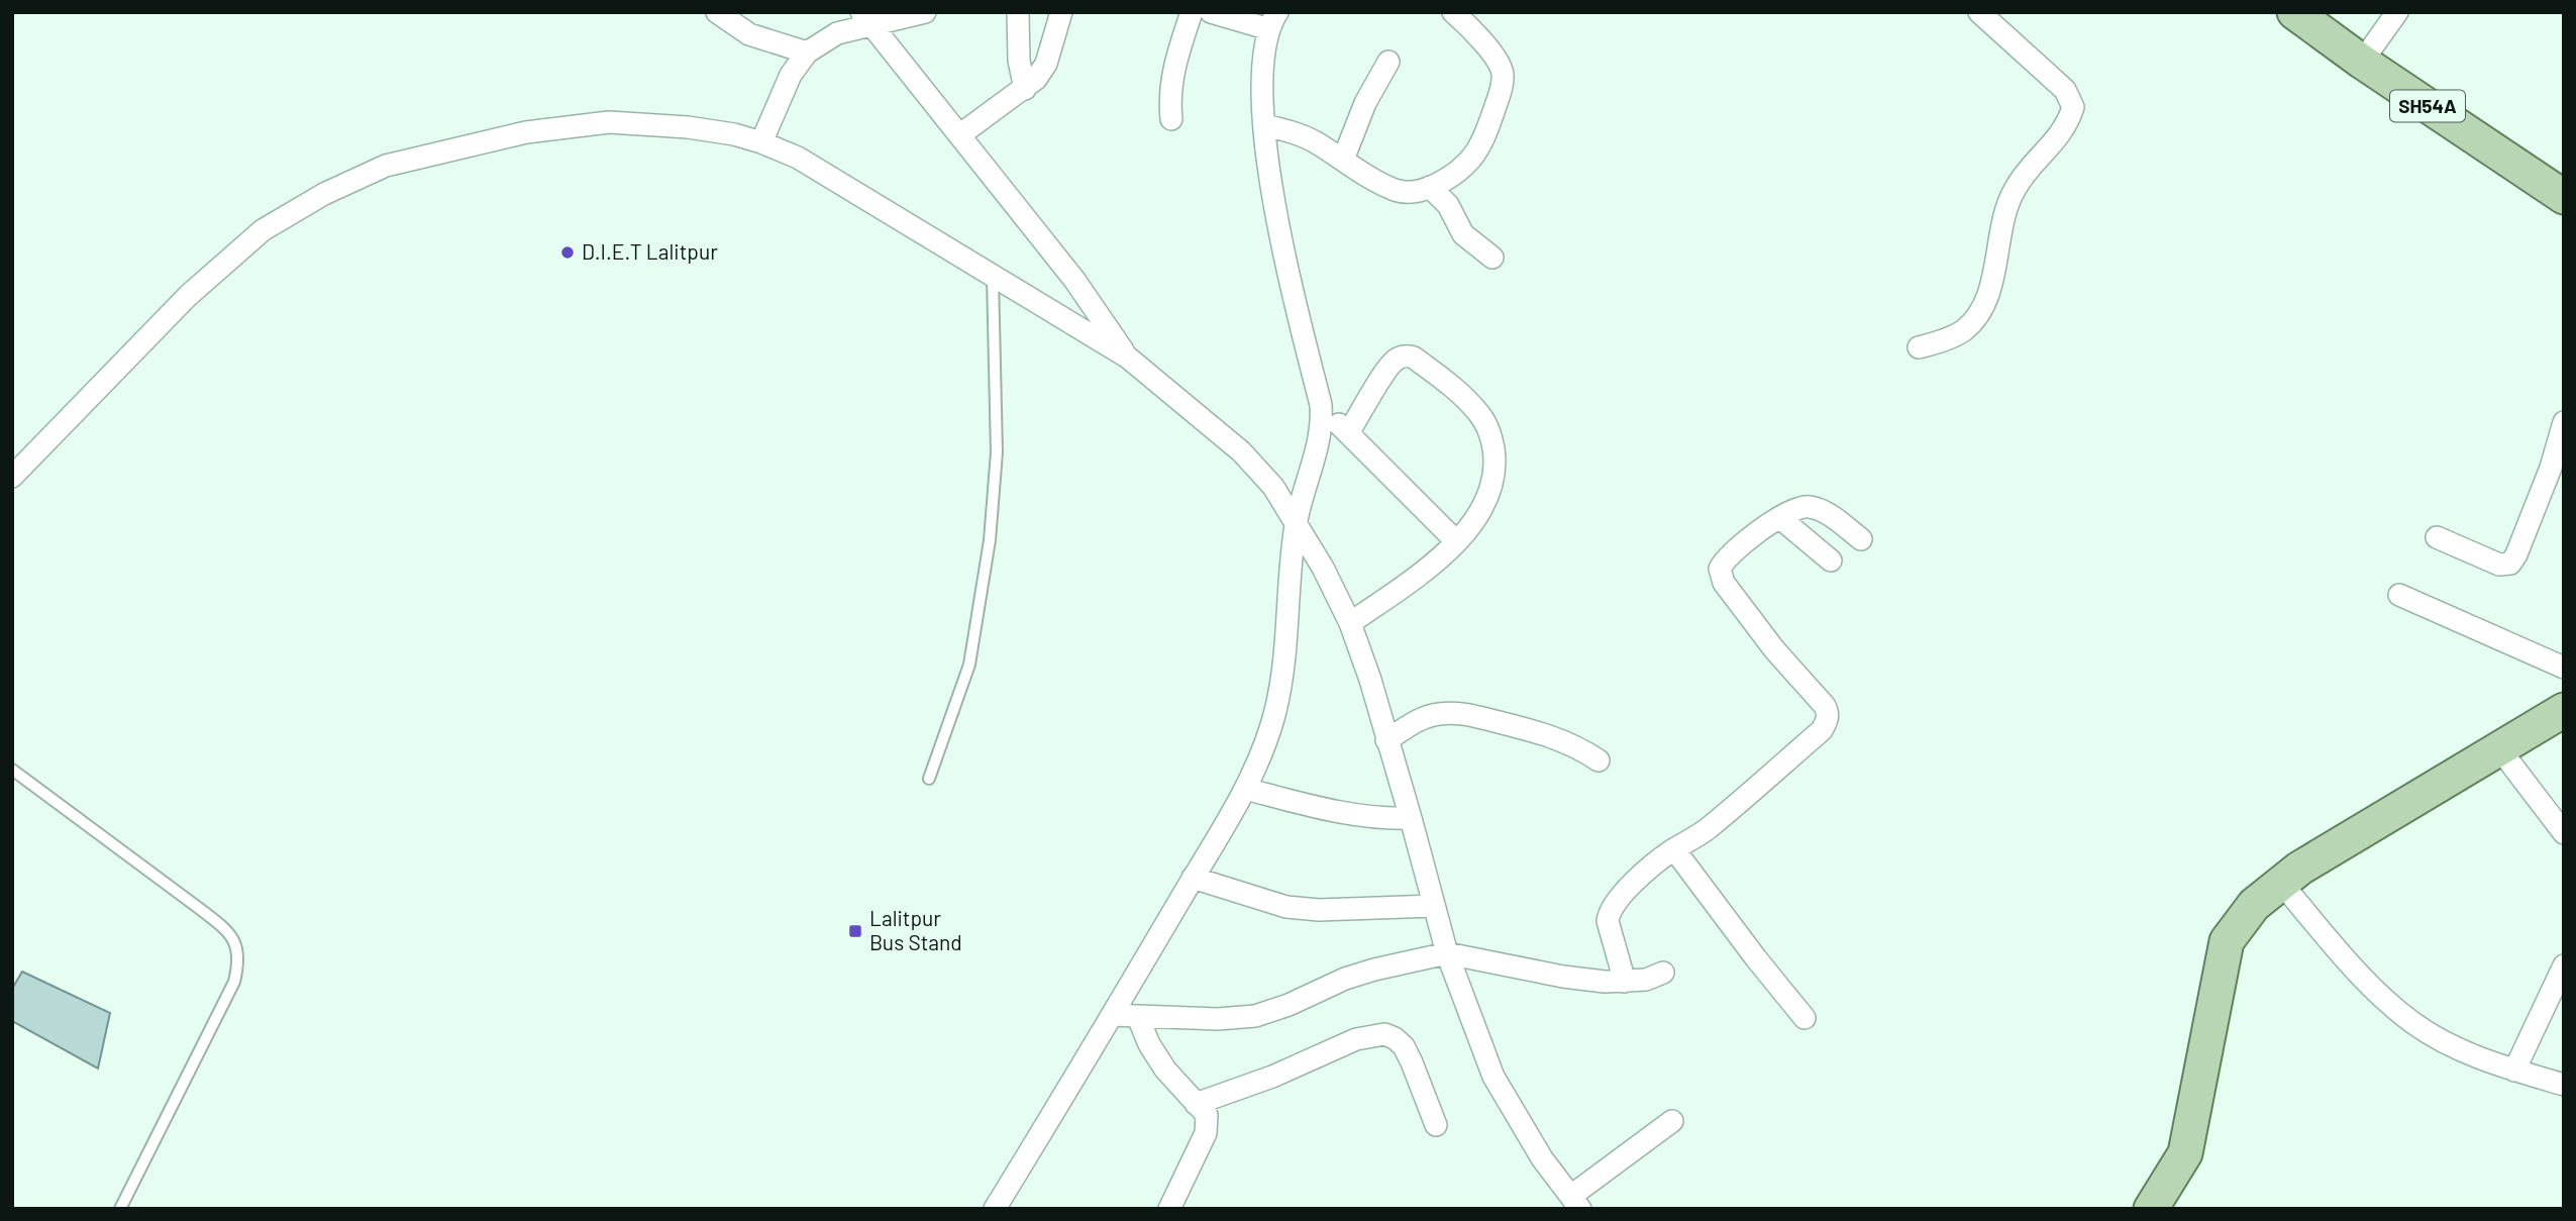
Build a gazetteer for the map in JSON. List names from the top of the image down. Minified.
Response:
{"streets":{"main road":["SH54A"]},"places":{"other":["D.I.E.T Lalitpur"],"transit":["Lalitpur Bus Stand"]}}
